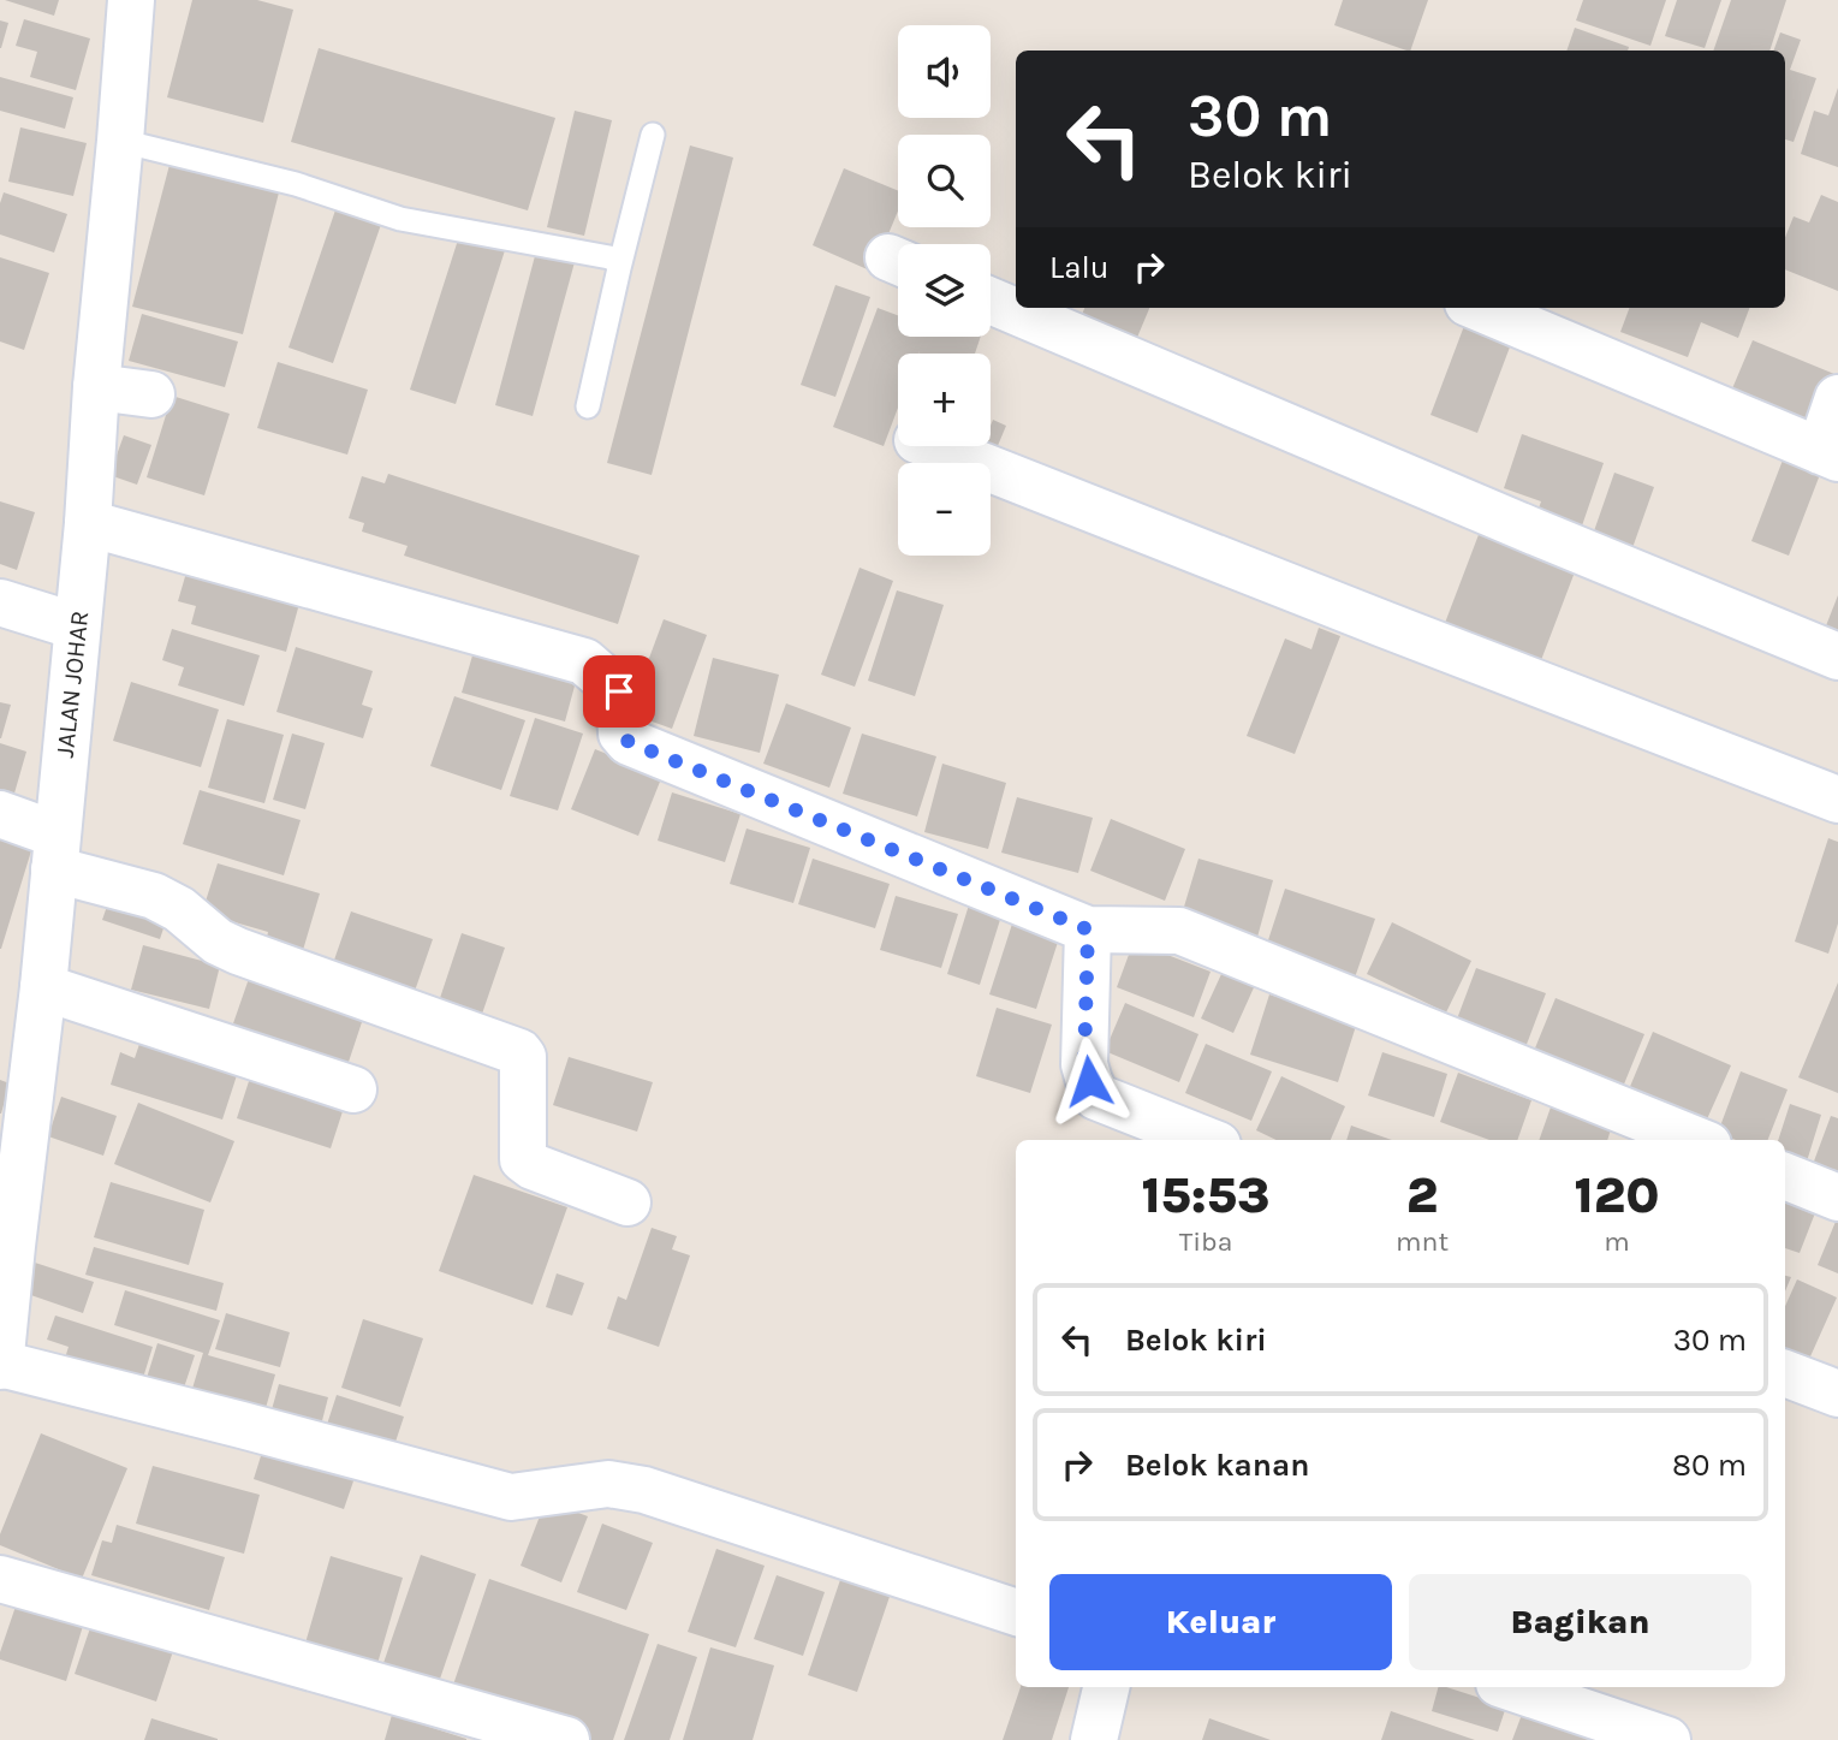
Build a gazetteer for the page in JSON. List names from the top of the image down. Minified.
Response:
{"streets":{"street":["JALAN JOHAR"]},"page":{"map_buttons":["+","−"],"turn":["30 m","Belok kiri"],"then":"Lalu","eta":["15:53","Tiba","2","mnt","120","m"],"list":[{"name":"Belok kiri","value":"30 m"},{"name":"Belok kanan","value":"80 m"}],"buttons":["Keluar","Bagikan"]}}
